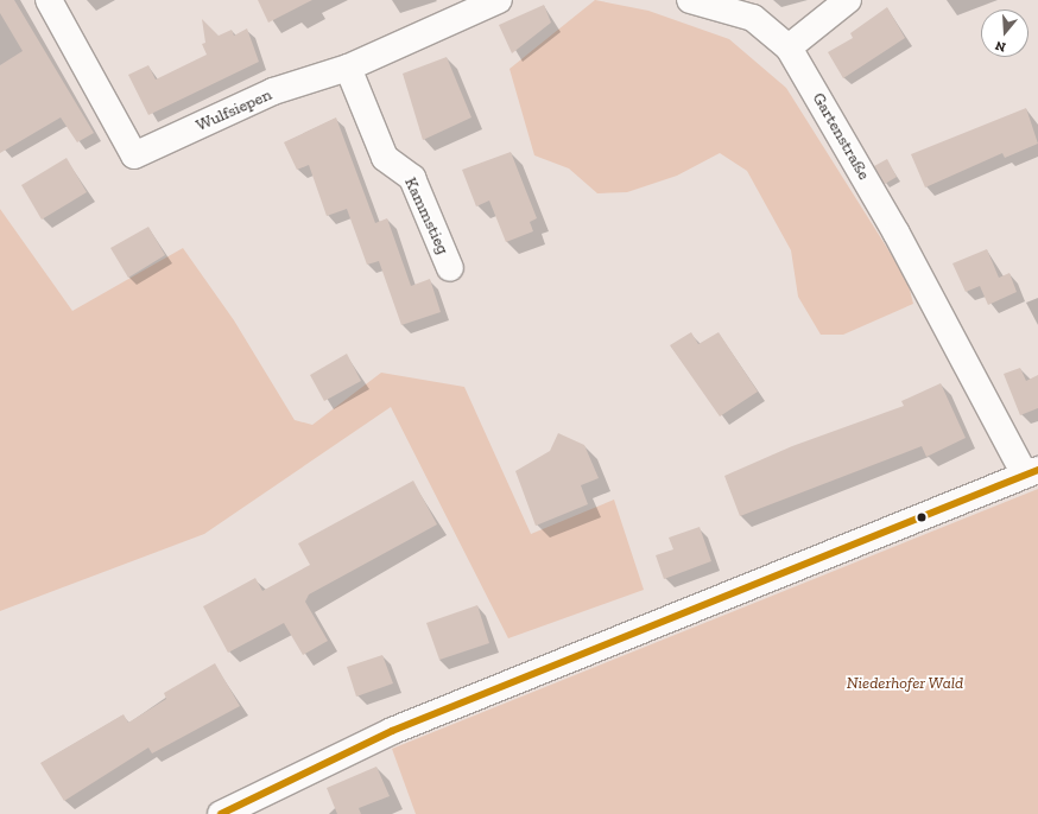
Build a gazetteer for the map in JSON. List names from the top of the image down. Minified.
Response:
{"streets":{"street":["Wulfsiepen","Gartenstraße","Kammstieg"]},"crossings":[["Wulfsiepen","Kammstieg"]],"parks":["Niederhofer Wald"],"north":"bottom"}
